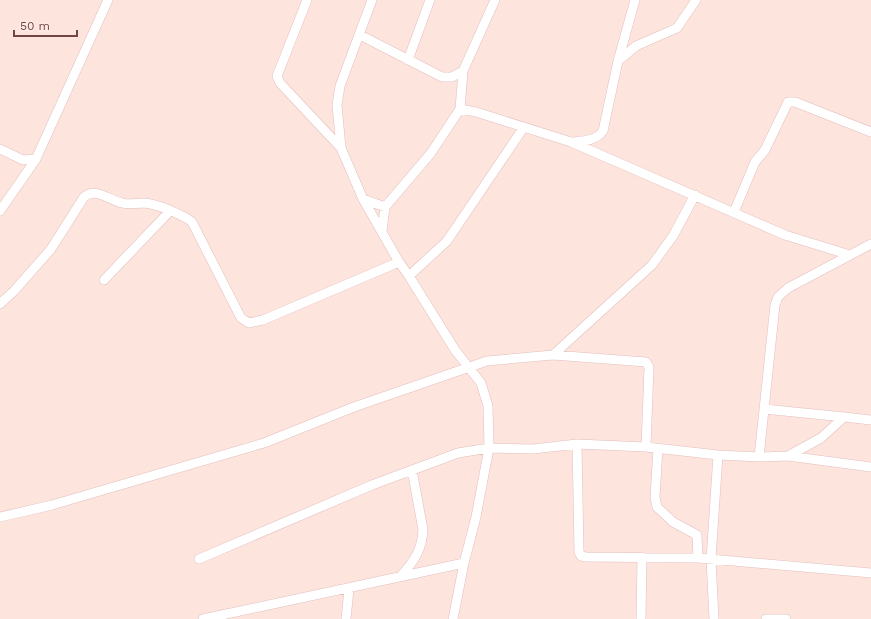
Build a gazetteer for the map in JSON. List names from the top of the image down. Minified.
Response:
{"scale_bar":"50 m"}
